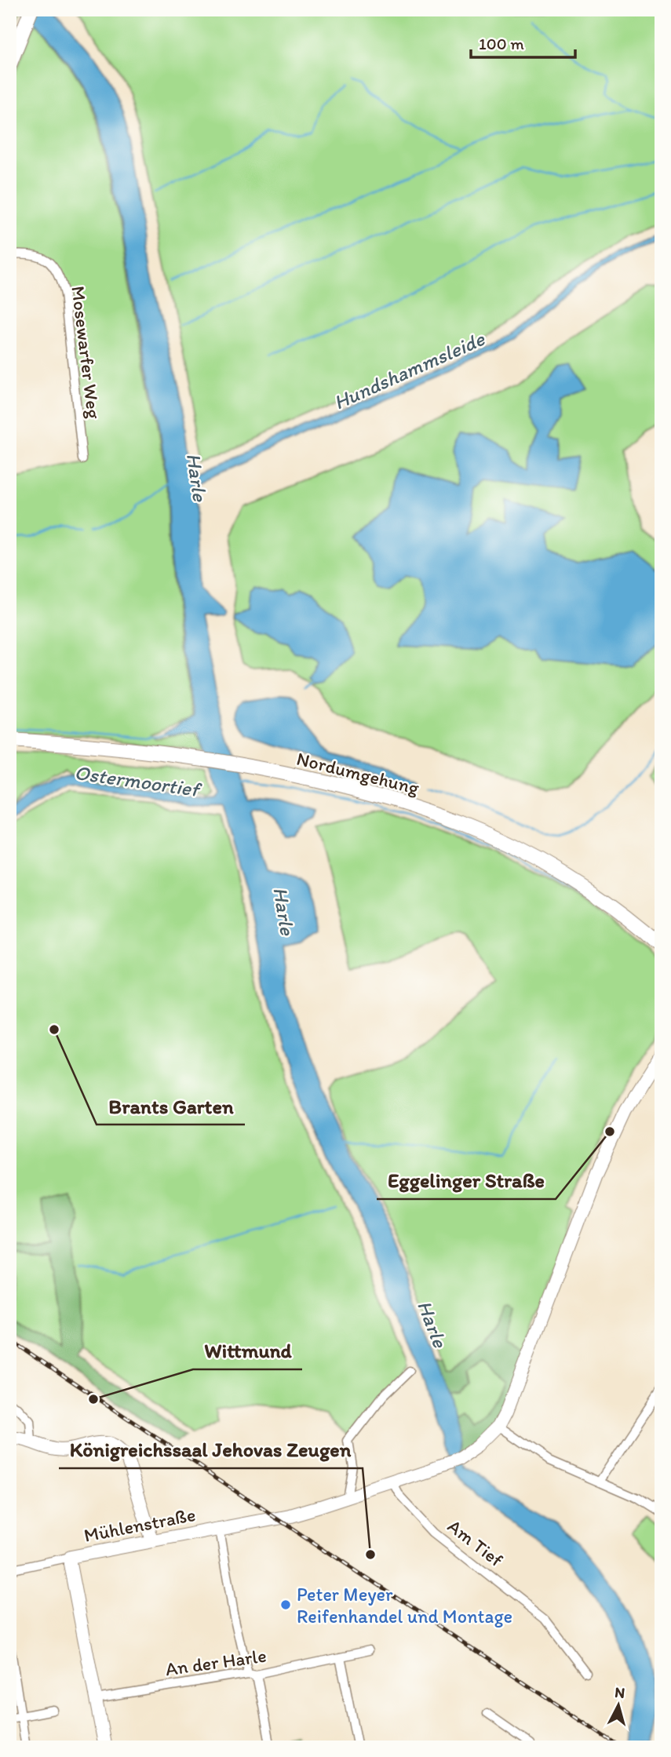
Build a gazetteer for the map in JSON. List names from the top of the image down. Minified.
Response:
{"streets":{"main road":["Nordumgehung"],"street":["Mosewarfer Weg","Mühlenstraße","Am Tief","An der Harle"]},"crossings":[["Mühlenstraße","Am Tief"]],"water":["Hundshammsleide","Harle","Ostermoortief"],"places":["Brants Garten","Eggelinger Straße","Wittmund","Königreichssaal Jehovas Zeugen","Peter Meyer Reifenhandel und Montage"],"scale_bar":"100 m","north":"top"}
